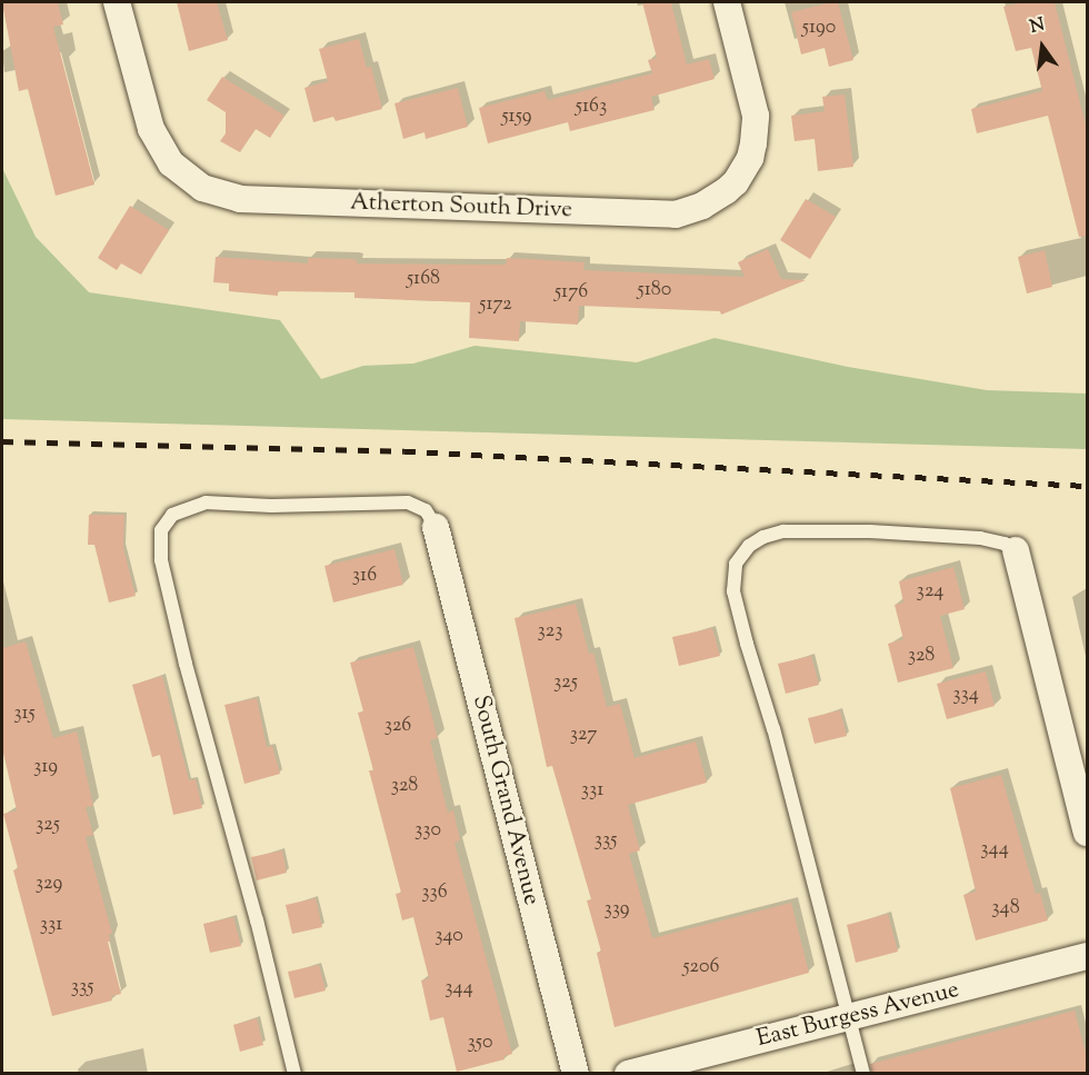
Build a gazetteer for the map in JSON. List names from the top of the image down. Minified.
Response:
{"streets":{"street":["Atherton South Drive","South Grand Avenue","East Burgess Avenue"]},"house_numbers":["5190","5163","5159","5168","5180","5176","5172","316","324","323","328","325","334","315","326","327","319","328","331","325","330","335","344","329","336","348","339","331","340","5206","335","344","350"],"north":"top"}
